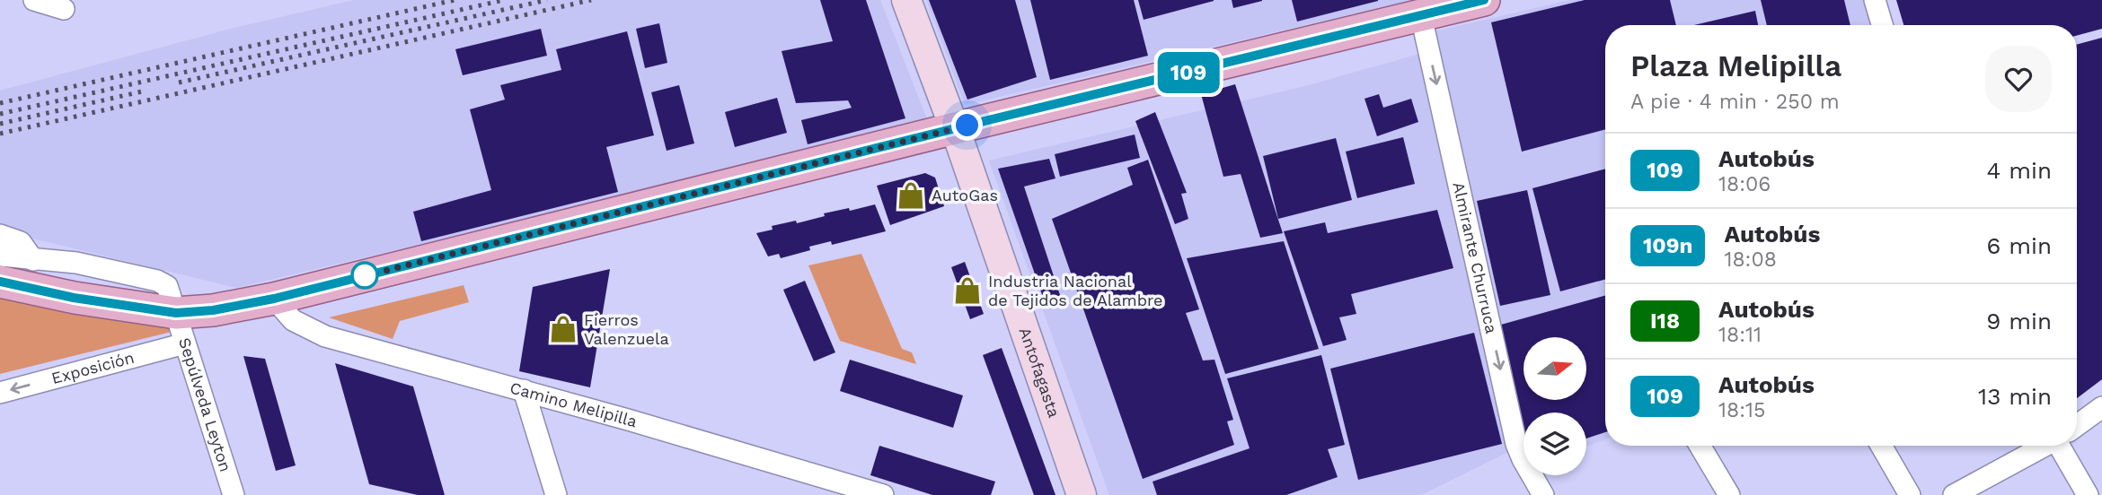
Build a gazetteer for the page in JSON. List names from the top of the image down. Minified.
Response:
{"streets":{"main road":["Antofagasta"],"street":["Almirante Churruca","Exposición","Sepúlveda Leyton","Camino Melipilla"]},"crossings":[["Exposición","Sepúlveda Leyton"]],"one_way":["Almirante Churruca","Exposición"],"places":{"shop":["AutoGas","Industria Nacional de Tejidos de Alambre","Fierros Valenzuela"]},"lines":["bus line 109"],"north":"right","page":{"on_map":"109","heading":["Plaza Melipilla","A pie · 4 min · 250 m"],"list":[{"mark":"109","name":"Autobús","note":"18:06","value":"4 min"},{"mark":"109n","name":"Autobús","note":"18:08","value":"6 min"},{"mark":"I18","name":"Autobús","note":"18:11","value":"9 min"},{"mark":"109","name":"Autobús","note":"18:15","value":"13 min"}]}}
